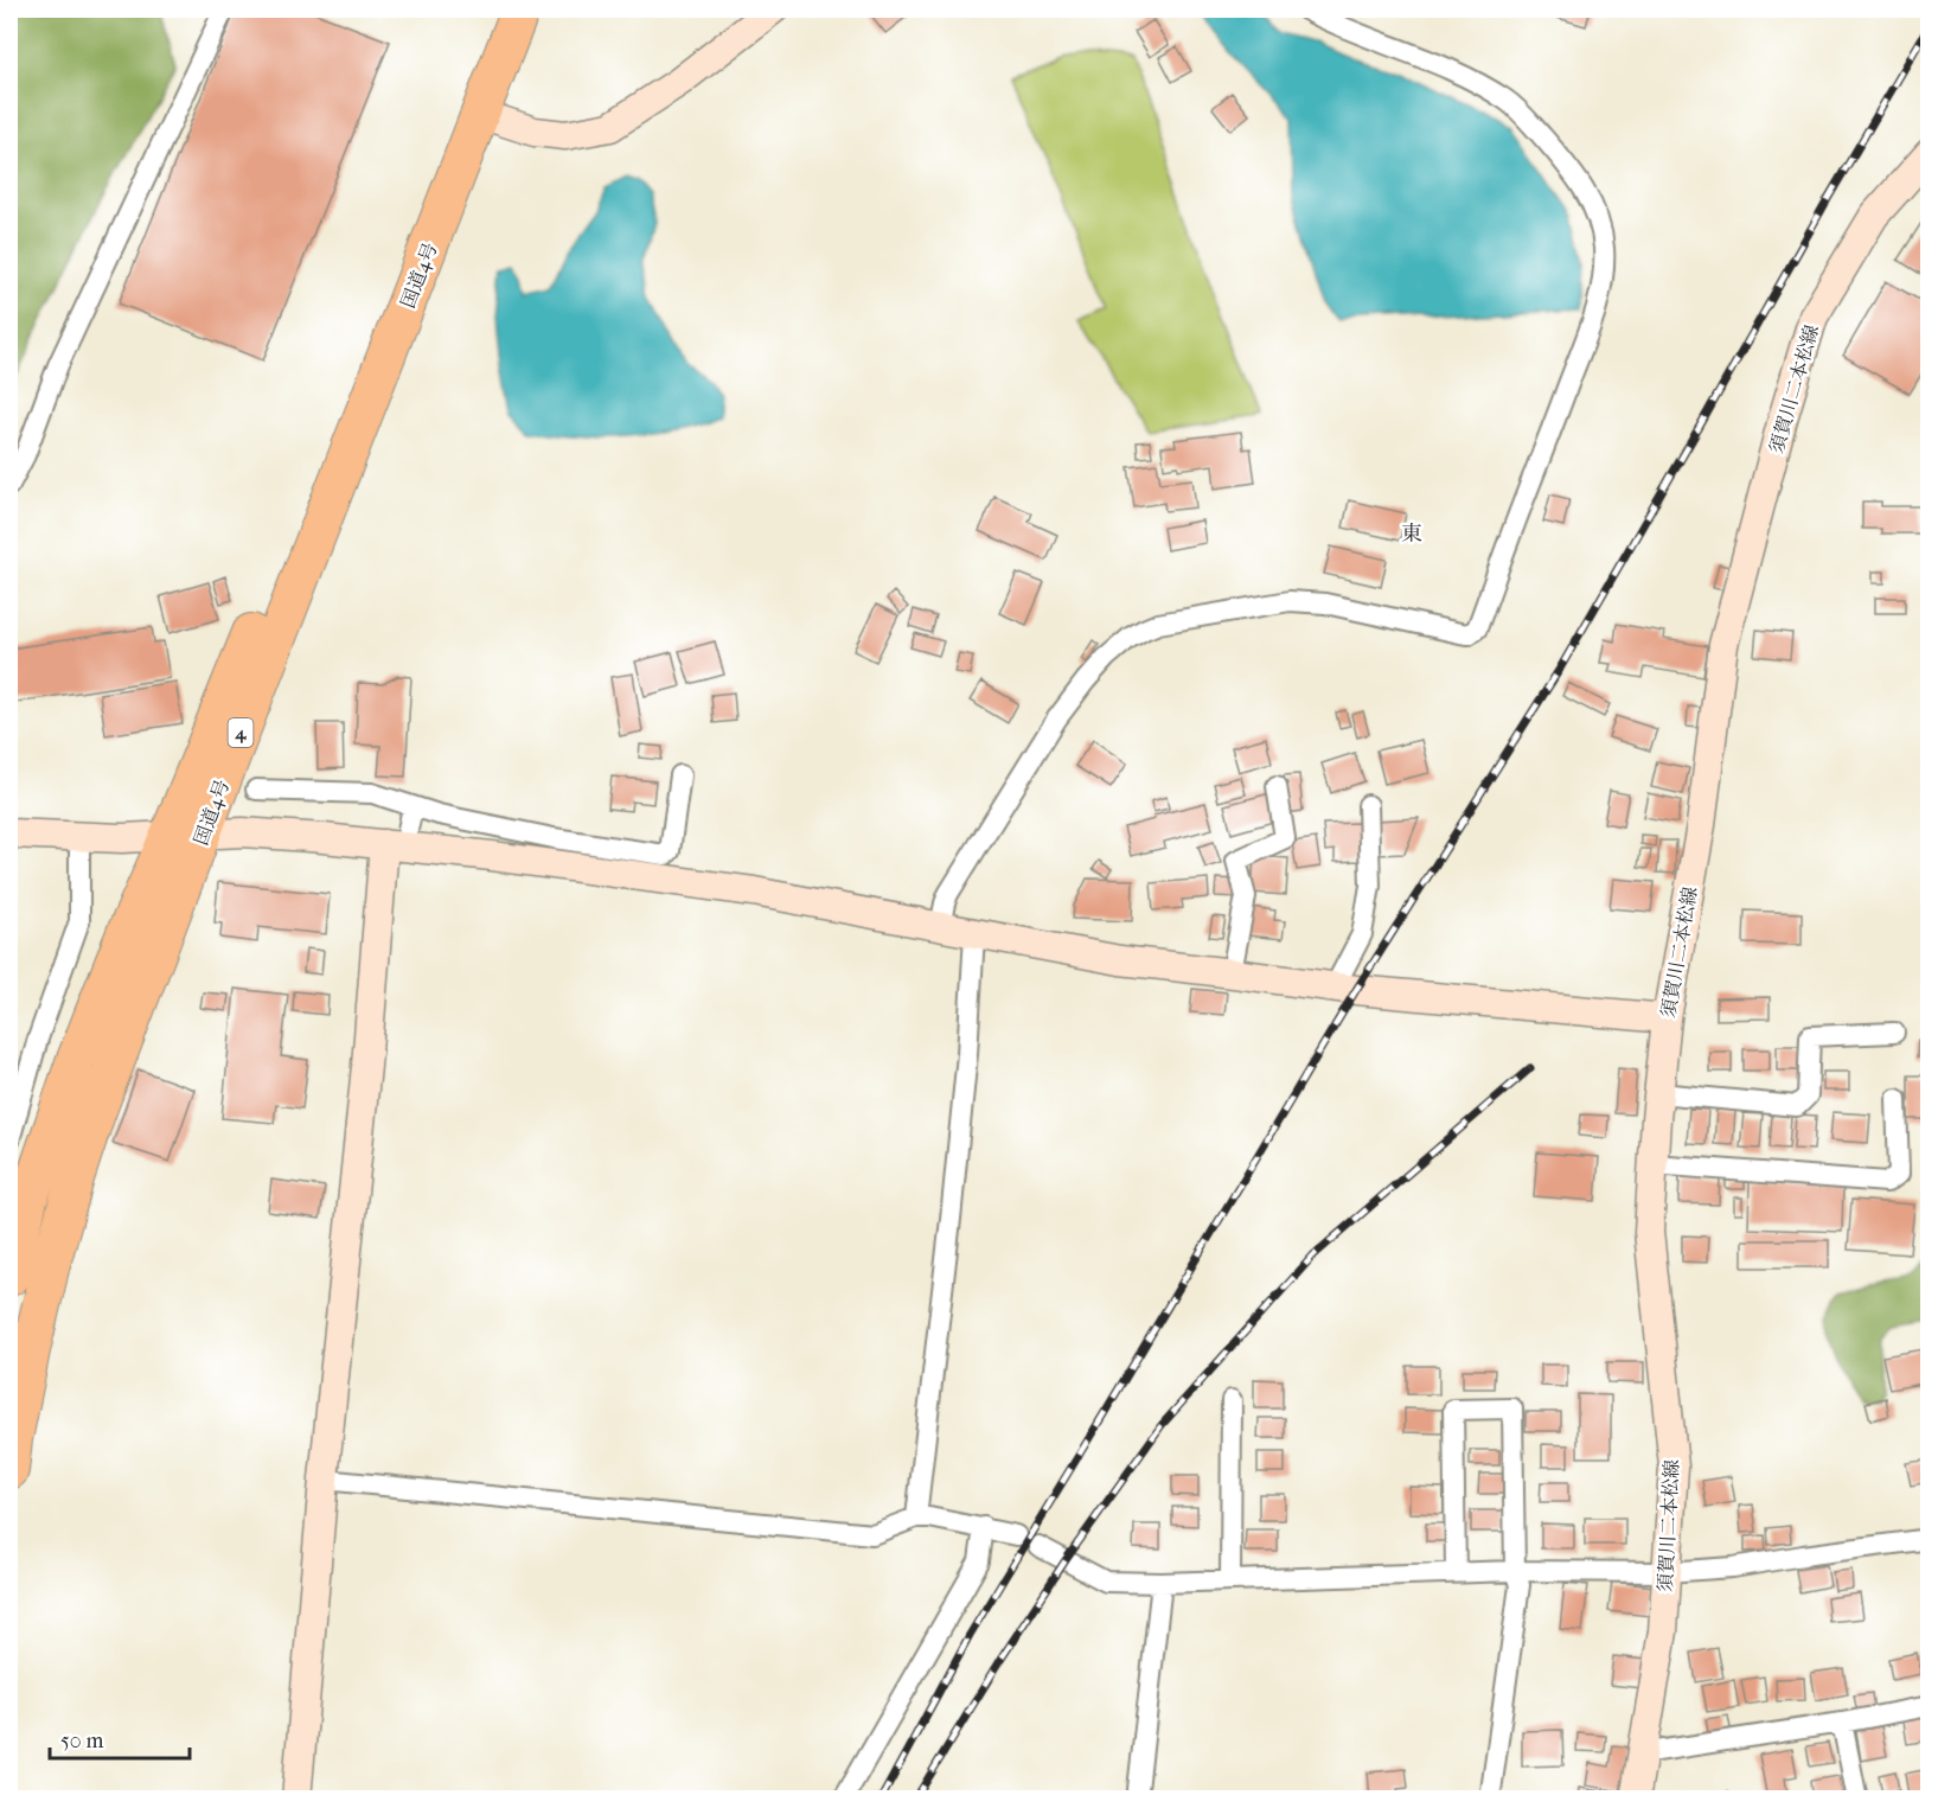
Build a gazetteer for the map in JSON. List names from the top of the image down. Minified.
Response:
{"streets":{"highway":["国道4号","4"],"street":["須賀川二本松線"]},"districts":["東"],"scale_bar":"50 m"}
